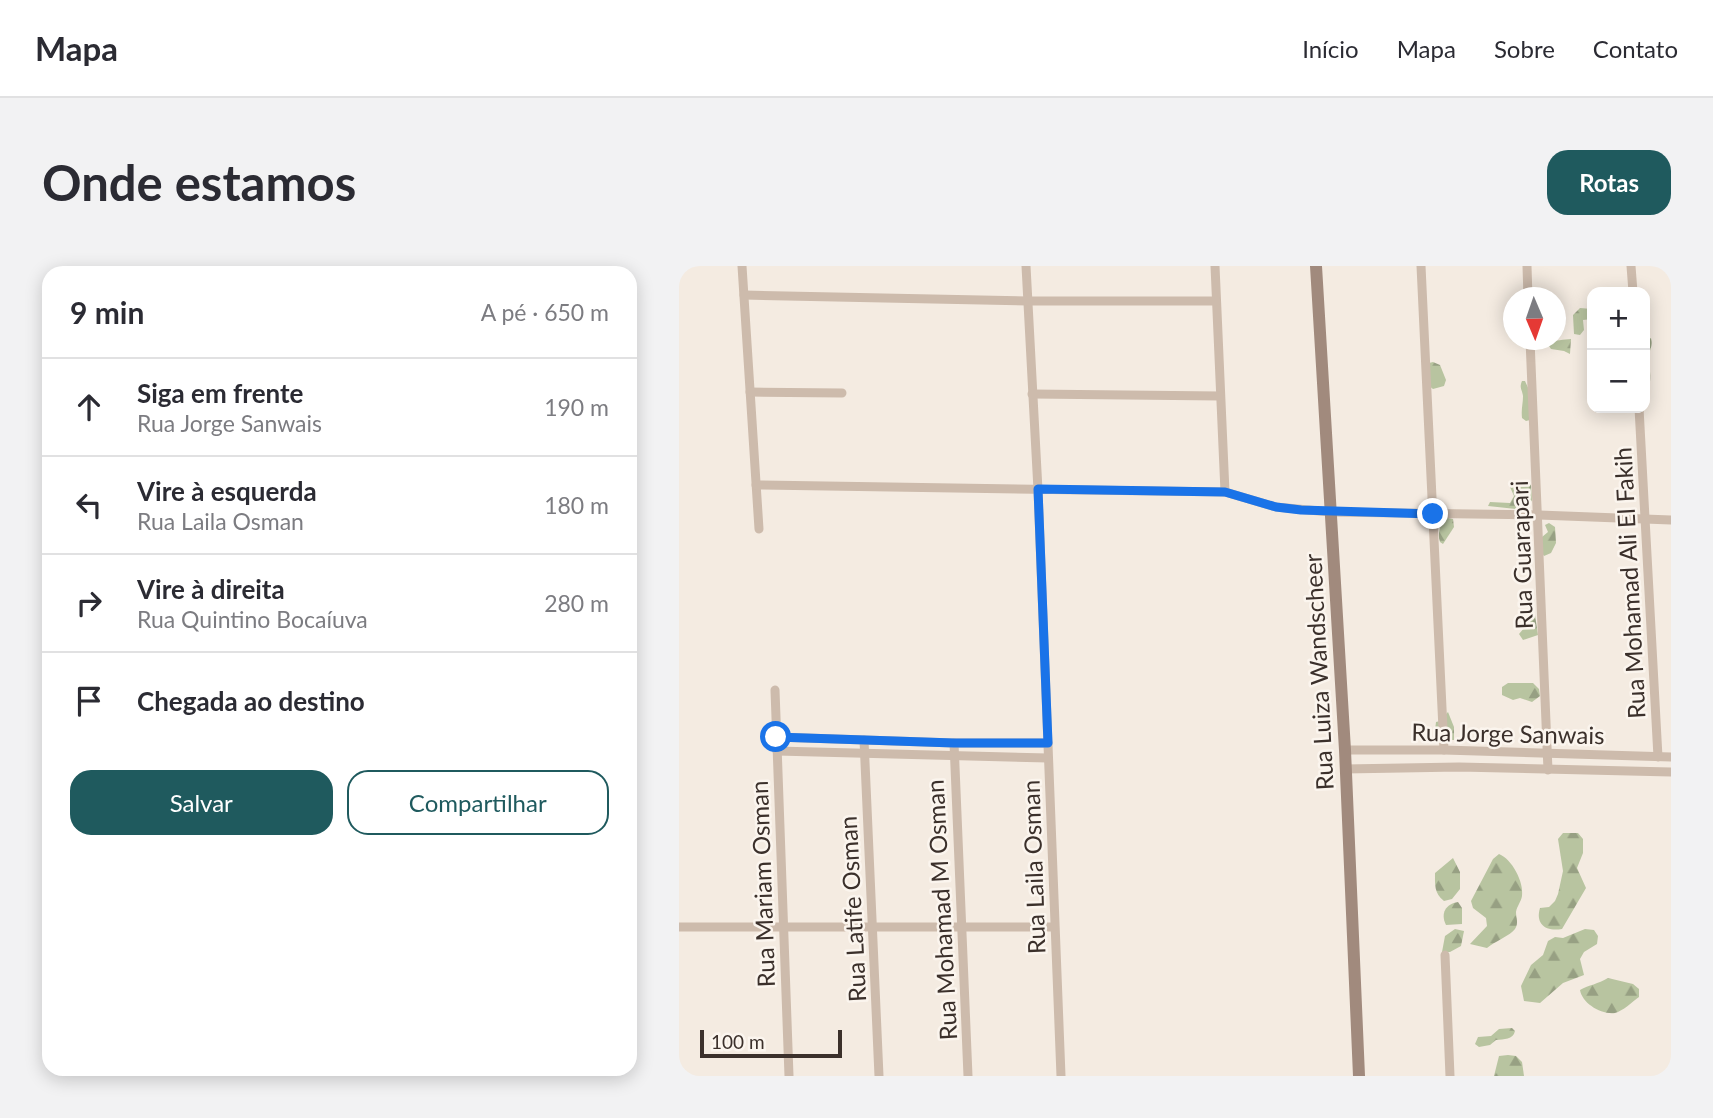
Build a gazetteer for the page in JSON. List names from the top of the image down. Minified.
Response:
{"streets":{"main road":["Rua Luiza Wandscheer"],"street":["Rua Guarapari","Rua Mohamad Ali El Fakih","Rua Jorge Sanwais","Rua Laila Osman","Rua Mariam Osman","Rua Latife Osman","Rua Mohamad M Osman"]},"crossings":[["Rua Guarapari","Rua Jorge Sanwais"],["Rua Mohamad Ali El Fakih","Rua Jorge Sanwais"],["Rua Luiza Wandscheer","Rua Jorge Sanwais"]],"scale_bar":"100 m","north":"bottom","page":{"header":"Mapa","nav":["Início","Mapa","Sobre","Contato"],"buttons":["Rotas",["Salvar","Compartilhar"]],"title":"Onde estamos","heading":["9 min","A pé · 650 m"],"map_buttons":["+","−"],"list":[["Siga em frente","Rua Jorge Sanwais","190 m"],["Vire à esquerda","Rua Laila Osman","180 m"],["Vire à direita","Rua Quintino Bocaíuva","280 m"],"Chegada ao destino"],"scale":"100 m"}}
